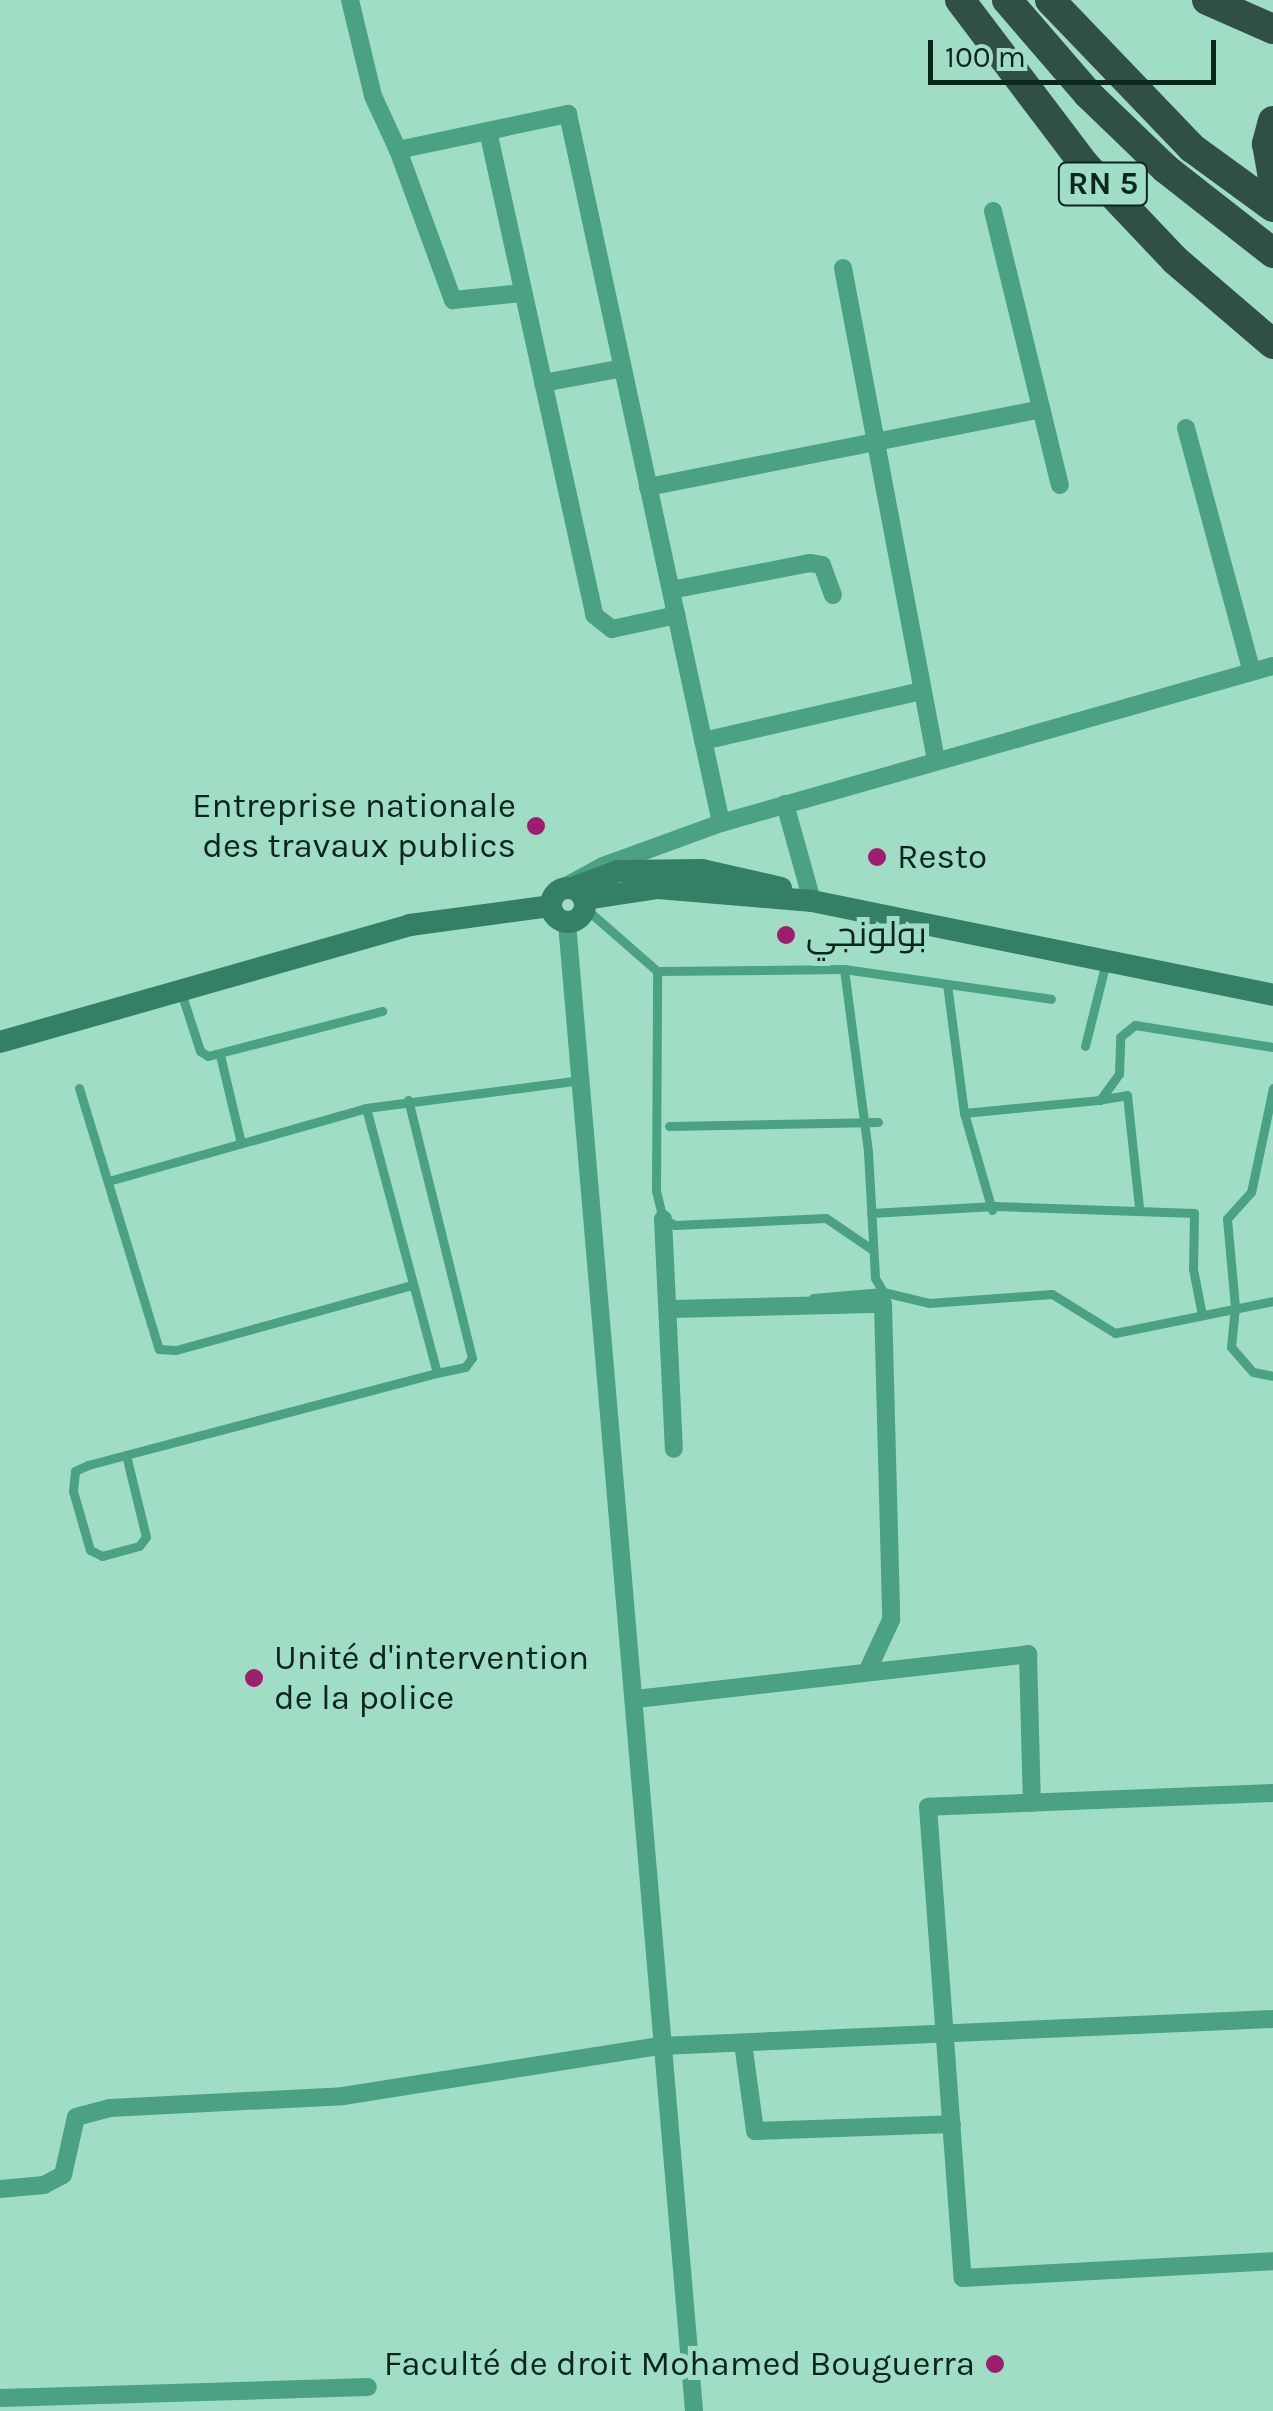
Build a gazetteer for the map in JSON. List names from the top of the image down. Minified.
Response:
{"streets":{"highway":["RN 5"]},"places":["Entreprise nationale des travaux publics","Resto","بولونجي","Unité d'intervention de la police","Faculté de droit Mohamed Bouguerra"],"scale_bar":"100 m"}
